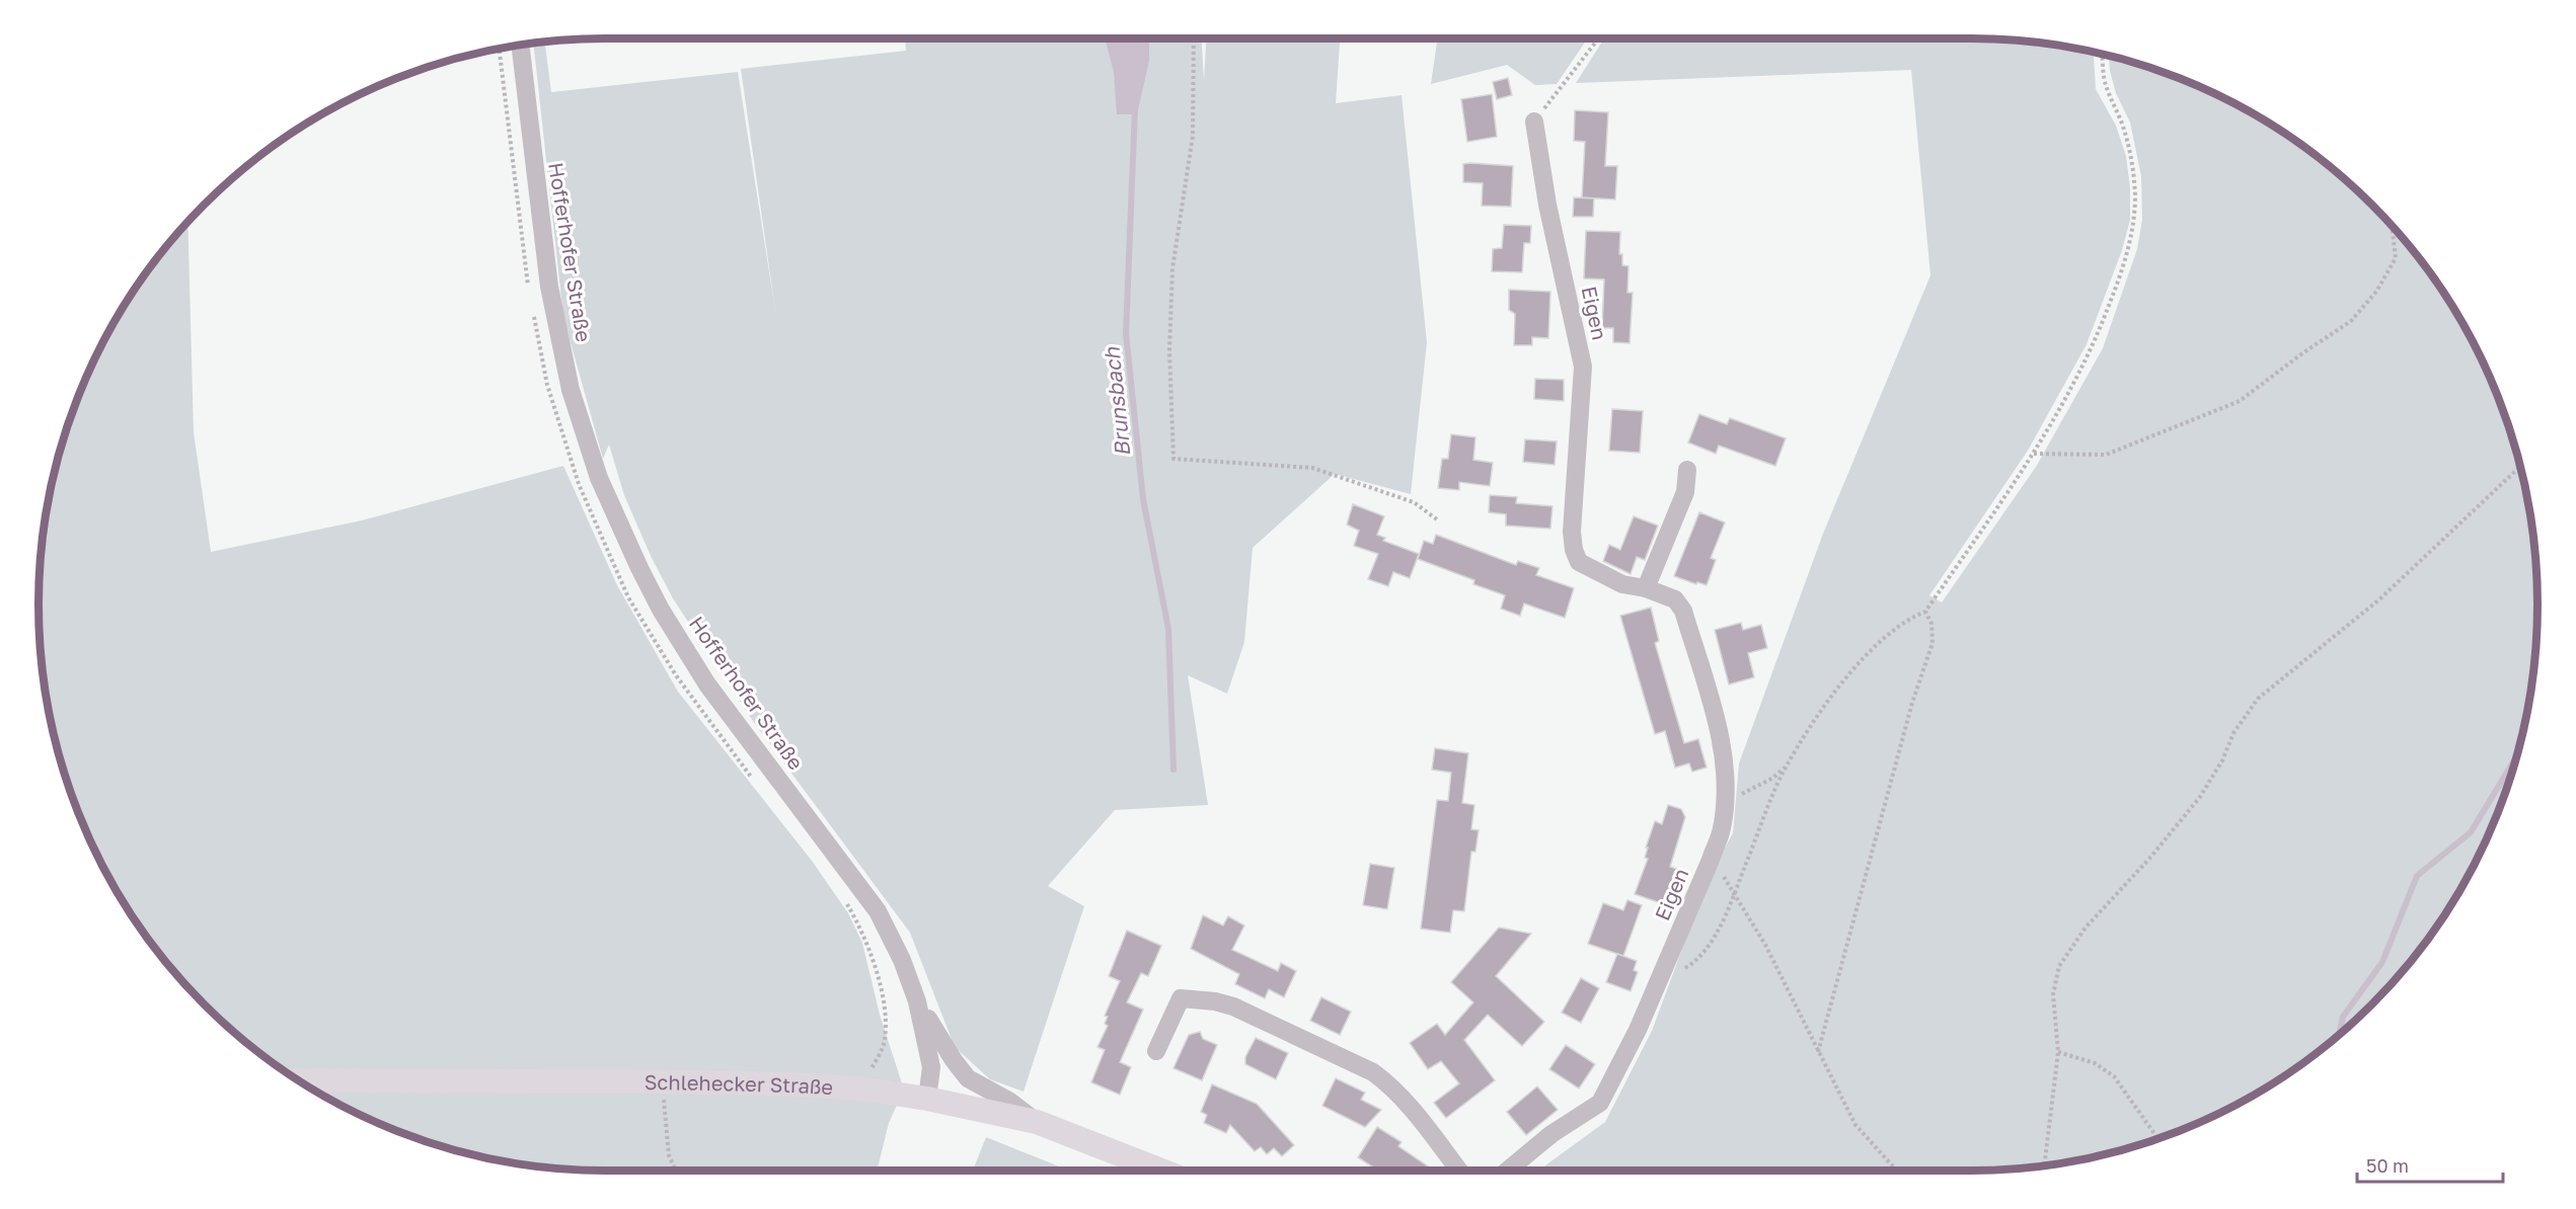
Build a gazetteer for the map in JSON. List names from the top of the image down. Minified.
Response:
{"streets":{"main road":["Schlehecker Straße"],"street":["Hofferhofer Straße","Eigen"]},"crossings":[["Hofferhofer Straße","Schlehecker Straße"]],"water":["Brunsbach"],"scale_bar":"50 m"}
